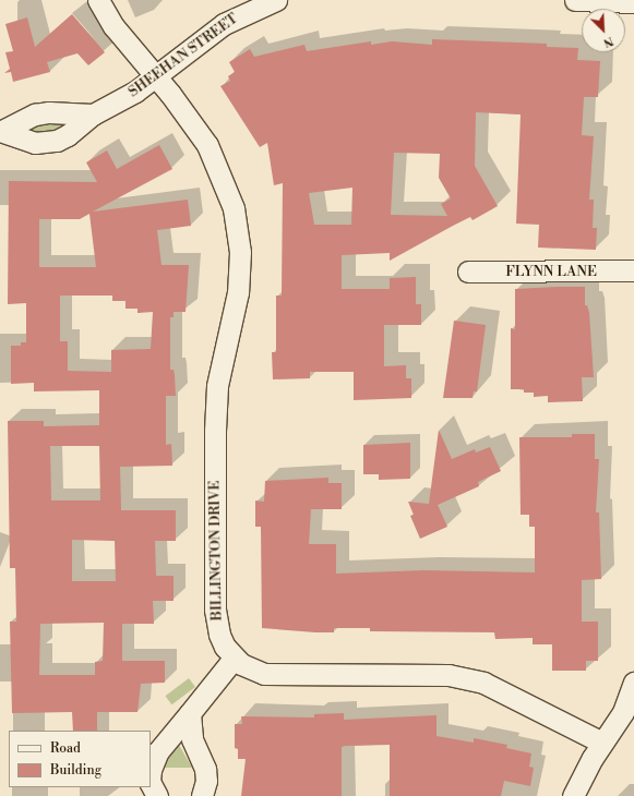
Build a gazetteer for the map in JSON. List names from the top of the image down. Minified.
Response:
{"streets":{"street":["SHEEHAN STREET","FLYNN LANE","BILLINGTON DRIVE"]},"crossings":[["SHEEHAN STREET","BILLINGTON DRIVE"]],"legend":["Road","Building"],"north":"bottom right"}
